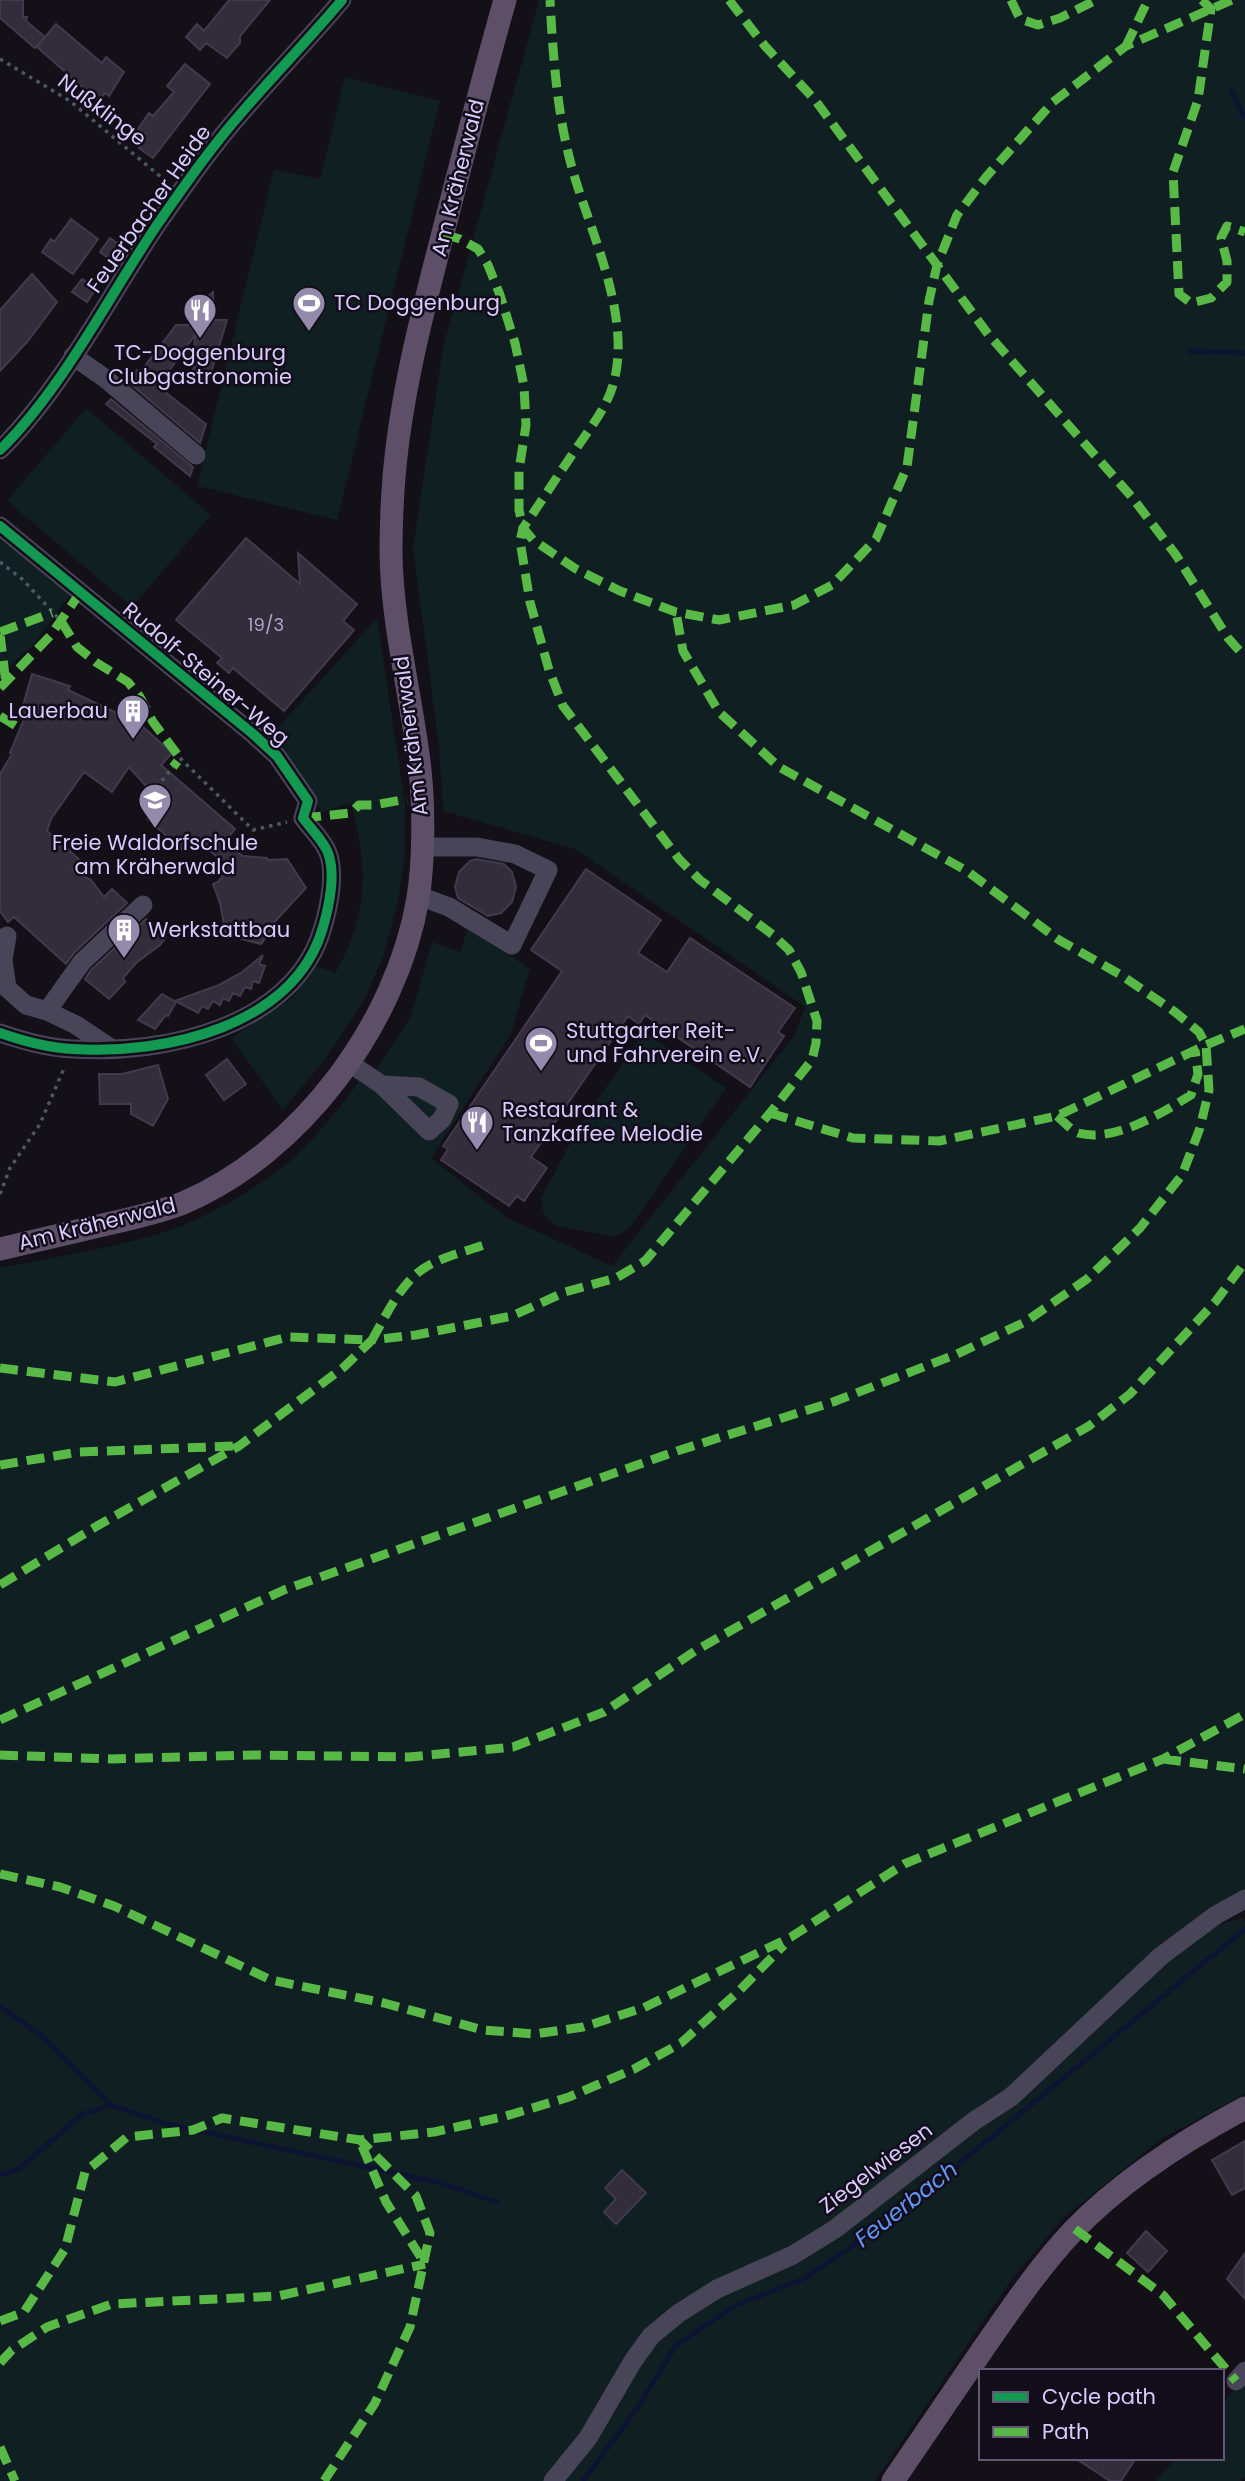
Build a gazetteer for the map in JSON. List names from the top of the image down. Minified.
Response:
{"streets":{"main road":["Am Kräherwald"],"street":["Feuerbacher Heide","Rudolf-Steiner-Weg","Ziegelwiesen"],"path":["Nußklinge"]},"crossings":[["Nußklinge","Feuerbacher Heide"]],"water":["Feuerbach"],"places":{"sports":["TC Doggenburg","Stuttgarter Reit- und Fahrverein e.V."],"restaurant":["TC-Doggenburg Clubgastronomie","Restaurant & Tanzkaffee Melodie"],"building":["Lauerbau","Werkstattbau"],"school or university":["Freie Waldorfschule am Kräherwald"]},"house_numbers":["19/3"],"legend":["Cycle path","Path"]}
